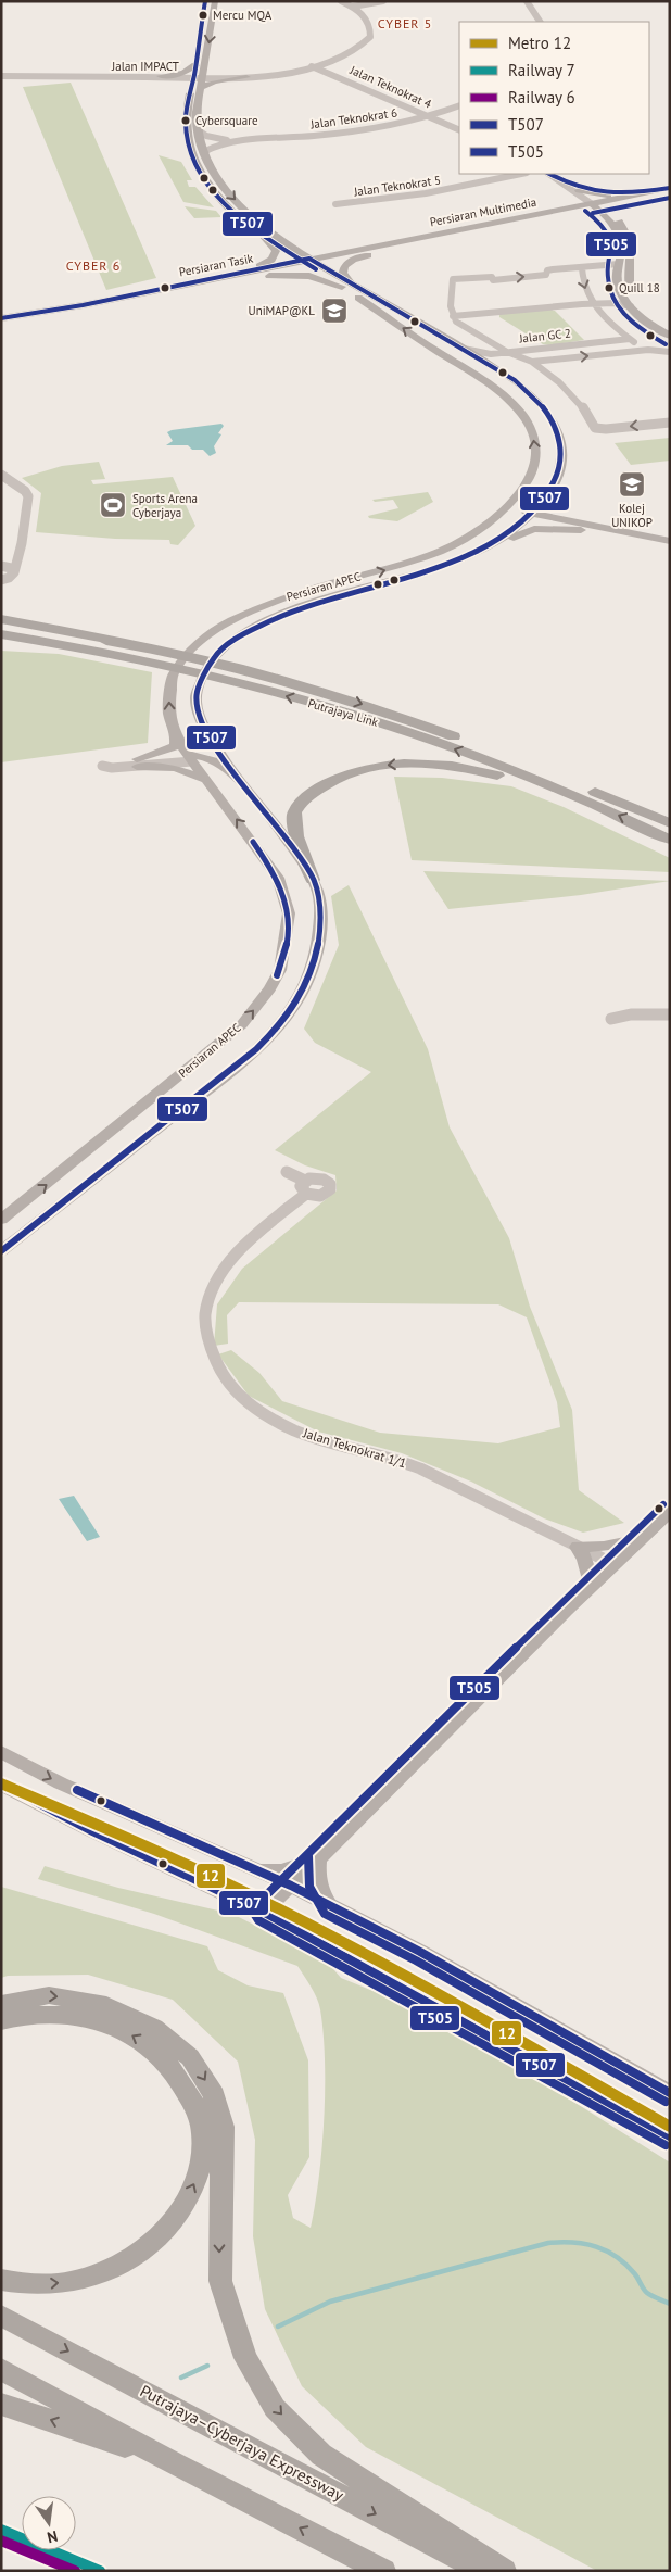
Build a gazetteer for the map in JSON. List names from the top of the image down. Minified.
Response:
{"streets":{"highway":["Putrajaya Link","Putrajaya–Cyberjaya Expressway"],"main road":["Persiaran Multimedia","Persiaran Tasik","Persiaran APEC"],"street":["Jalan IMPACT","Jalan Teknokrat 4","Jalan Teknokrat 6","Jalan Teknokrat 5","Jalan GC 2","Jalan Teknokrat 1/1"]},"crossings":[["Jalan IMPACT","Persiaran APEC"],["Jalan Teknokrat 4","Jalan Teknokrat 6"],["Jalan Teknokrat 6","Persiaran APEC"],["Persiaran Multimedia","Persiaran Tasik"],["Persiaran Multimedia","Persiaran APEC"],["Persiaran Tasik","Persiaran APEC"],["Jalan GC 2","Persiaran APEC"]],"districts":["CYBER 5","CYBER 6"],"places":{"other":["Mercu MQA","Cybersquare","Quill 18"],"school or university":["UniMAP@KL","Kolej UNIKOP"],"sports":["Sports Arena Cyberjaya"]},"lines":["transit line T507","transit line T505","metro line 12","rail line 7","rail line 6"],"legend":["Metro 12","Railway 7","Railway 6","T507","T505"],"north":"bottom"}
